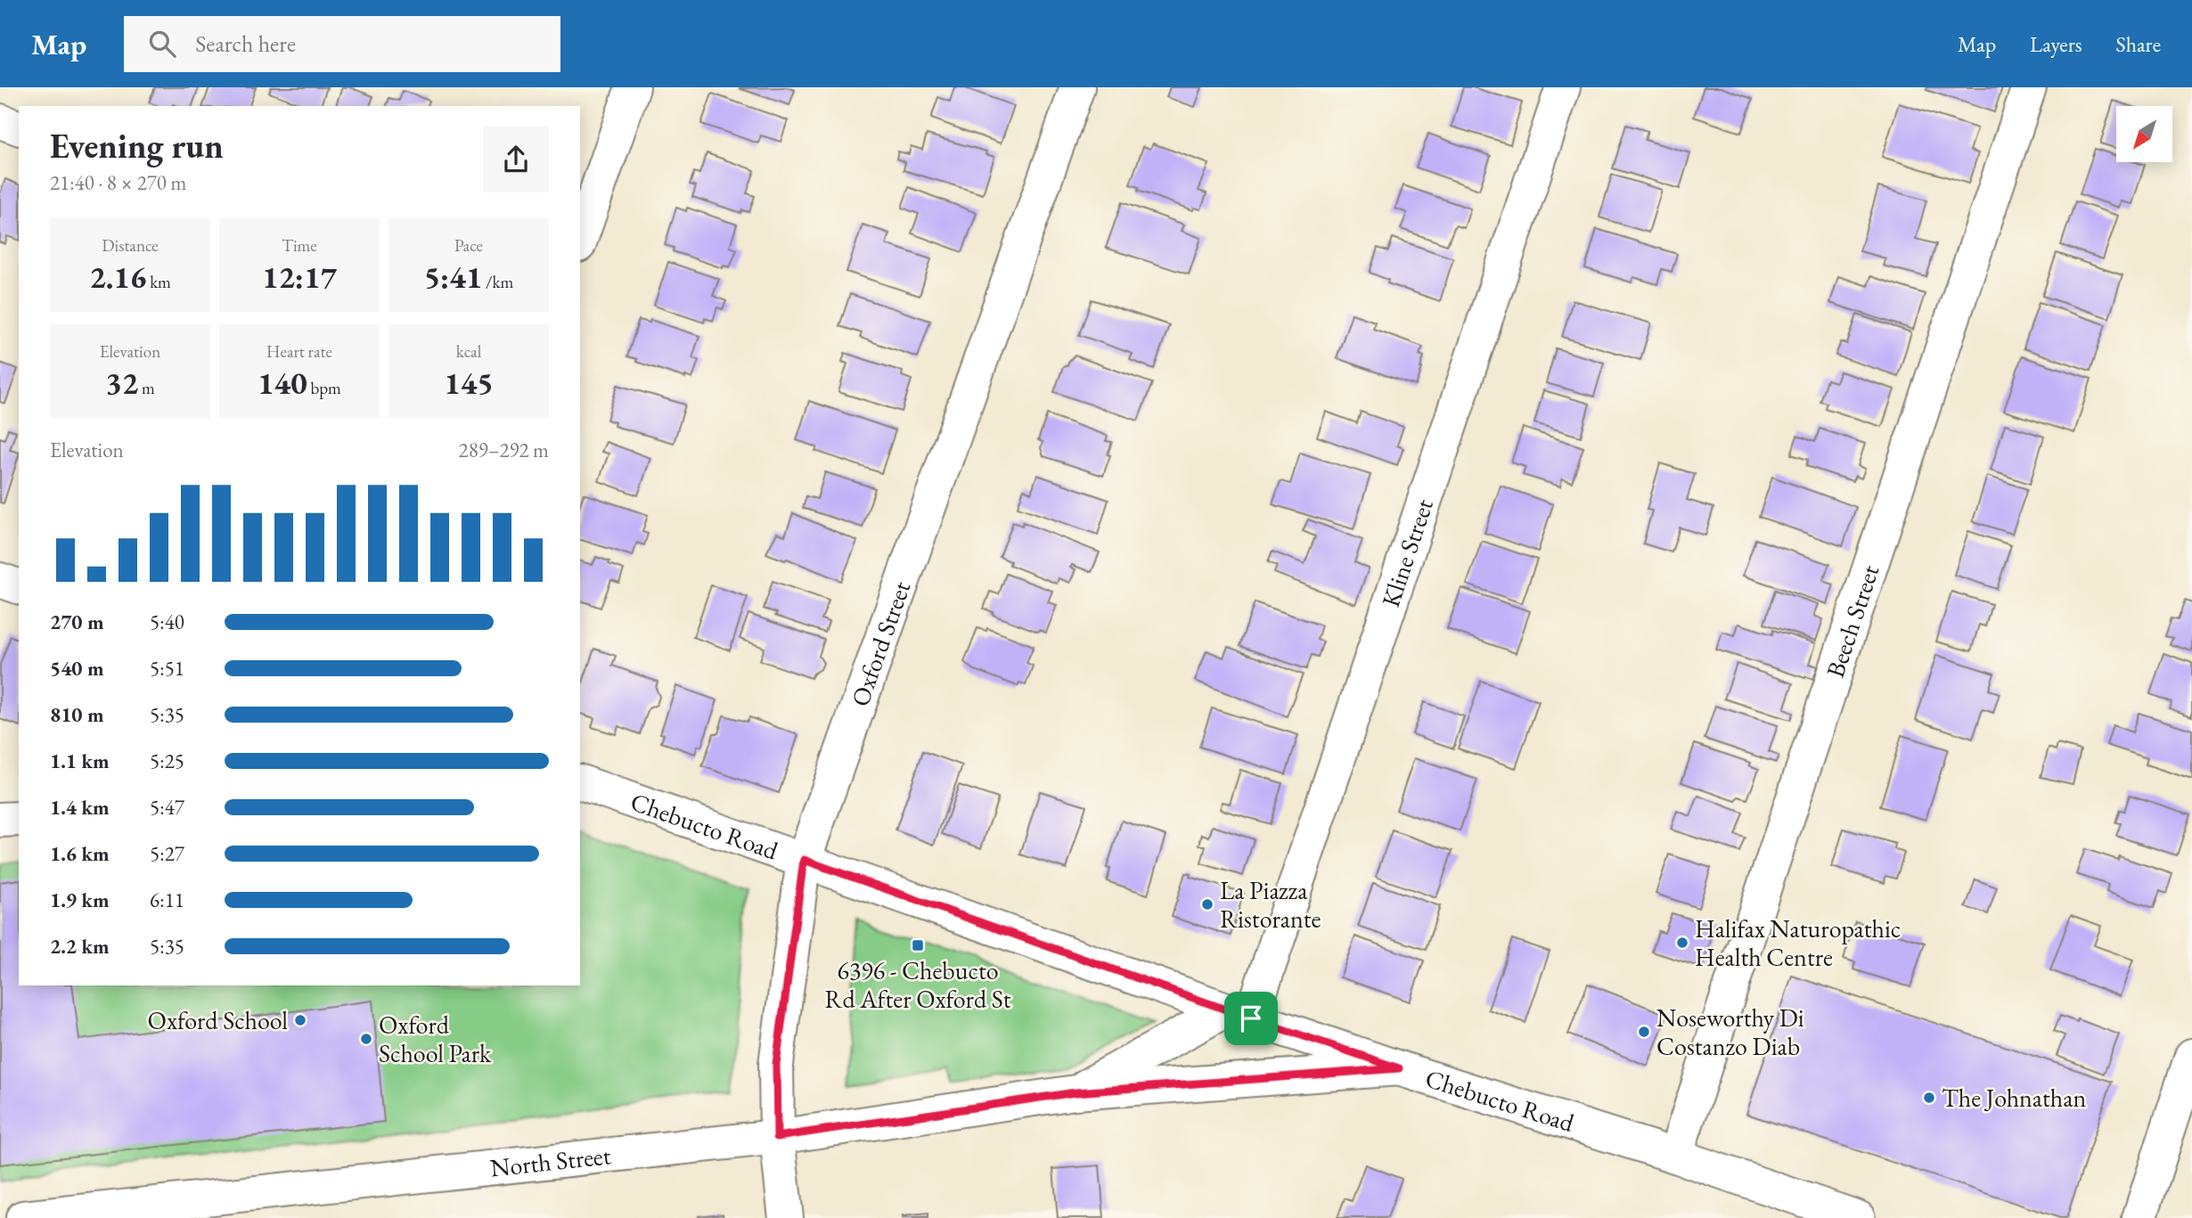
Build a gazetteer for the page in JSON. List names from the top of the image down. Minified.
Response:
{"streets":{"main road":["Kline Street","Beech Street","Oxford Street","Chebucto Road","North Street"]},"crossings":[["Kline Street","Chebucto Road"],["Kline Street","North Street"],["Beech Street","Chebucto Road"],["Oxford Street","Chebucto Road"],["Oxford Street","North Street"],["Chebucto Road","North Street"]],"places":{"other":["La Piazza Ristorante","Halifax Naturopathic Health Centre","Oxford School","Noseworthy Di Costanzo Diab","Oxford School Park","The Johnathan"],"transit":["6396 - Chebucto Rd After Oxford St"]},"north":"bottom left","page":{"header":"Map","search":"Search here","nav":["Map","Layers","Share"],"heading":["Evening run","21:40 · 8 × 270 m"],"stats":[["Distance","2.16 km"],["Time","12:17"],["Pace","5:41 /km"],["Elevation","32 m"],["Heart rate","140 bpm"],["kcal","145"]],"chart":["Elevation","289–292 m"],"list":[{"name":"270 m","note":"5:40"},{"name":"540 m","note":"5:51"},{"name":"810 m","note":"5:35"},{"name":"1.1 km","note":"5:25"},{"name":"1.4 km","note":"5:47"},{"name":"1.6 km","note":"5:27"},{"name":"1.9 km","note":"6:11"},{"name":"2.2 km","note":"5:35"}]}}
